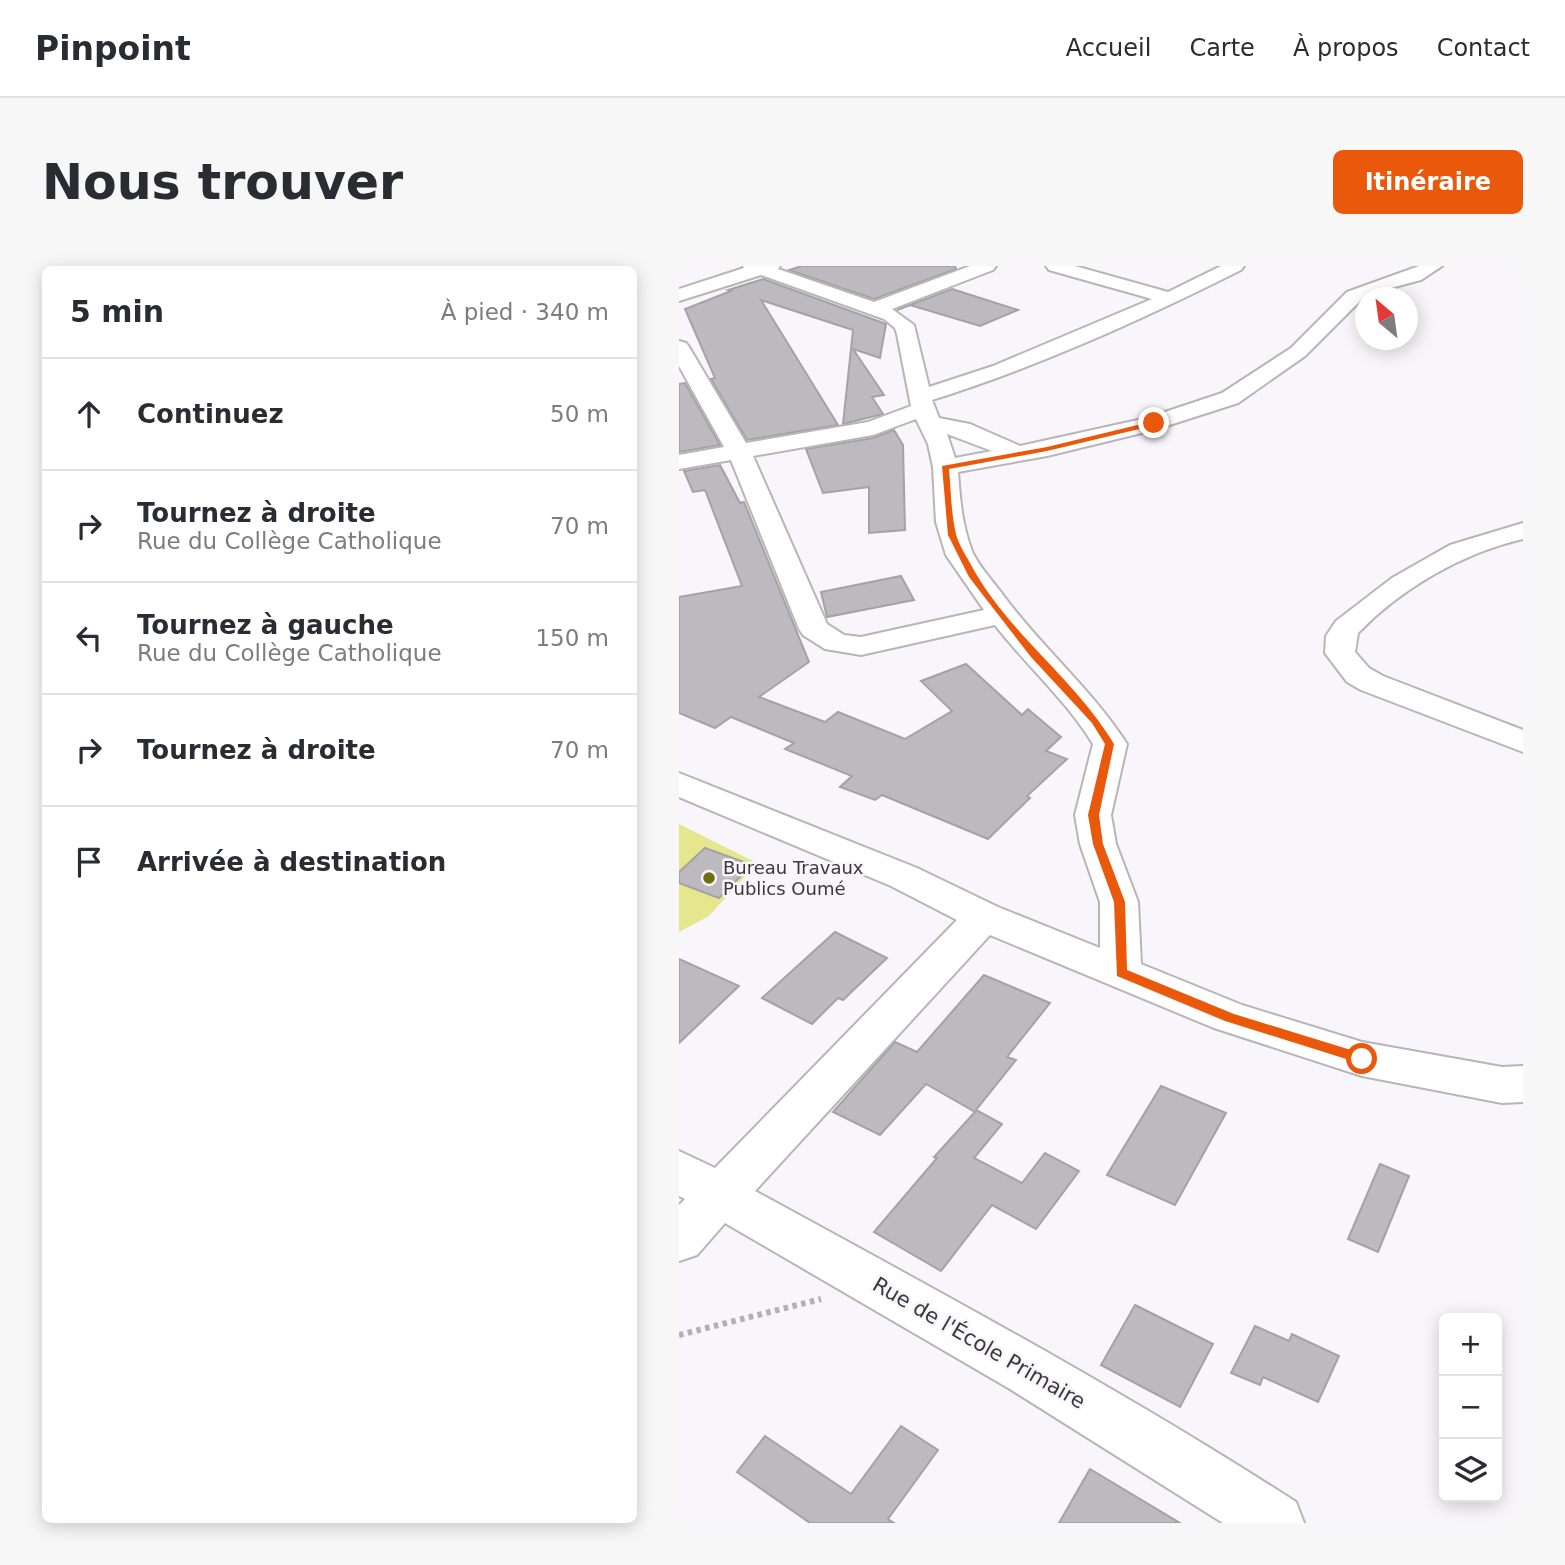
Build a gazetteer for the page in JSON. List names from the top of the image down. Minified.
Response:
{"streets":{"street":["Rue de l'École Primaire"]},"places":["Bureau Travaux Publics Oumé"],"north":"top left","page":{"header":"Pinpoint","nav":["Accueil","Carte","À propos","Contact"],"buttons":"Itinéraire","title":"Nous trouver","heading":["5 min","À pied · 340 m"],"list":[["Continuez","50 m"],["Tournez à droite","Rue du Collège Catholique","70 m"],["Tournez à gauche","Rue du Collège Catholique","150 m"],["Tournez à droite","70 m"],"Arrivée à destination"],"map_buttons":["+","−"]}}
